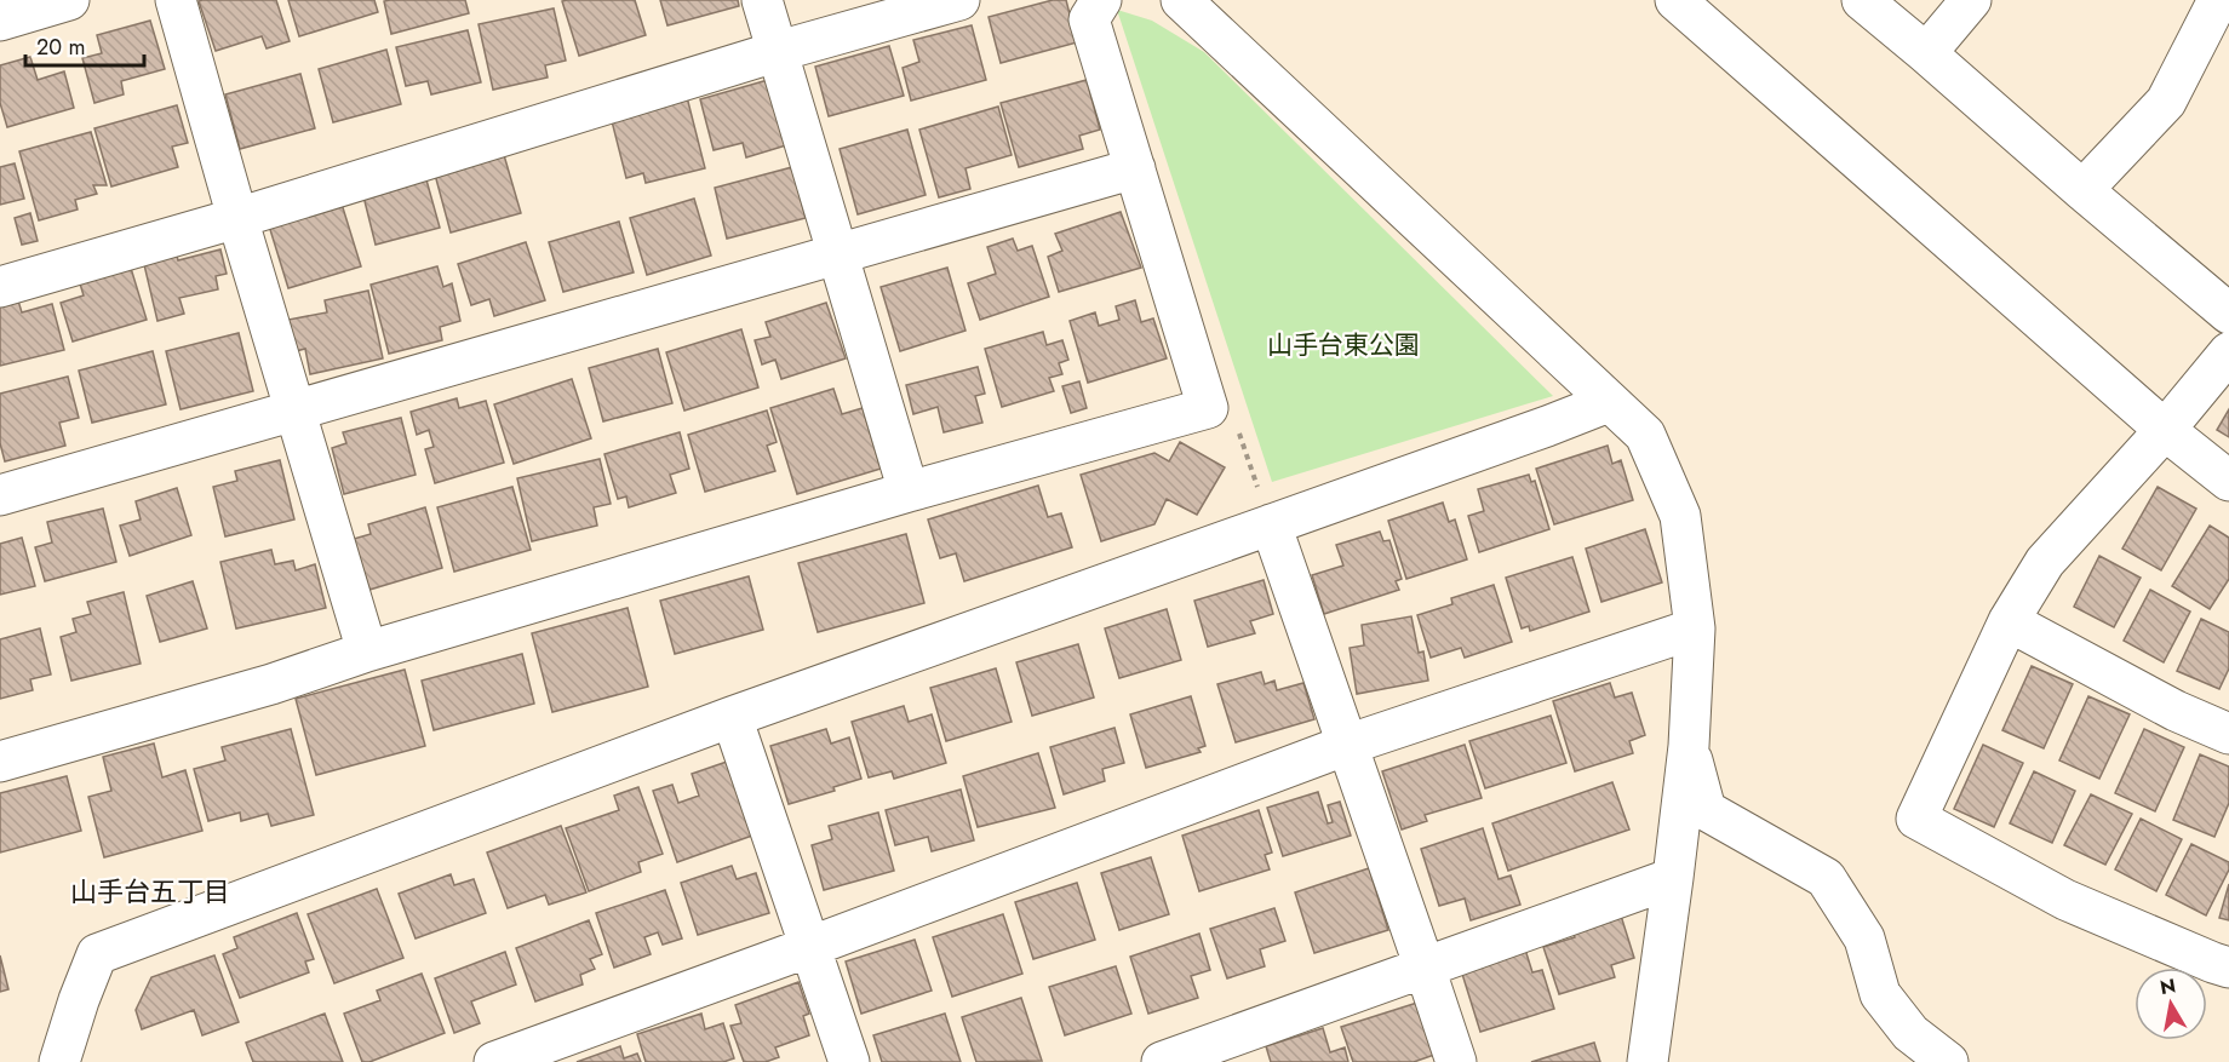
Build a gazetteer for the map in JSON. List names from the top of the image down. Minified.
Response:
{"districts":["山手台五丁目"],"parks":["山手台東公園"],"scale_bar":"20 m","north":"top"}
